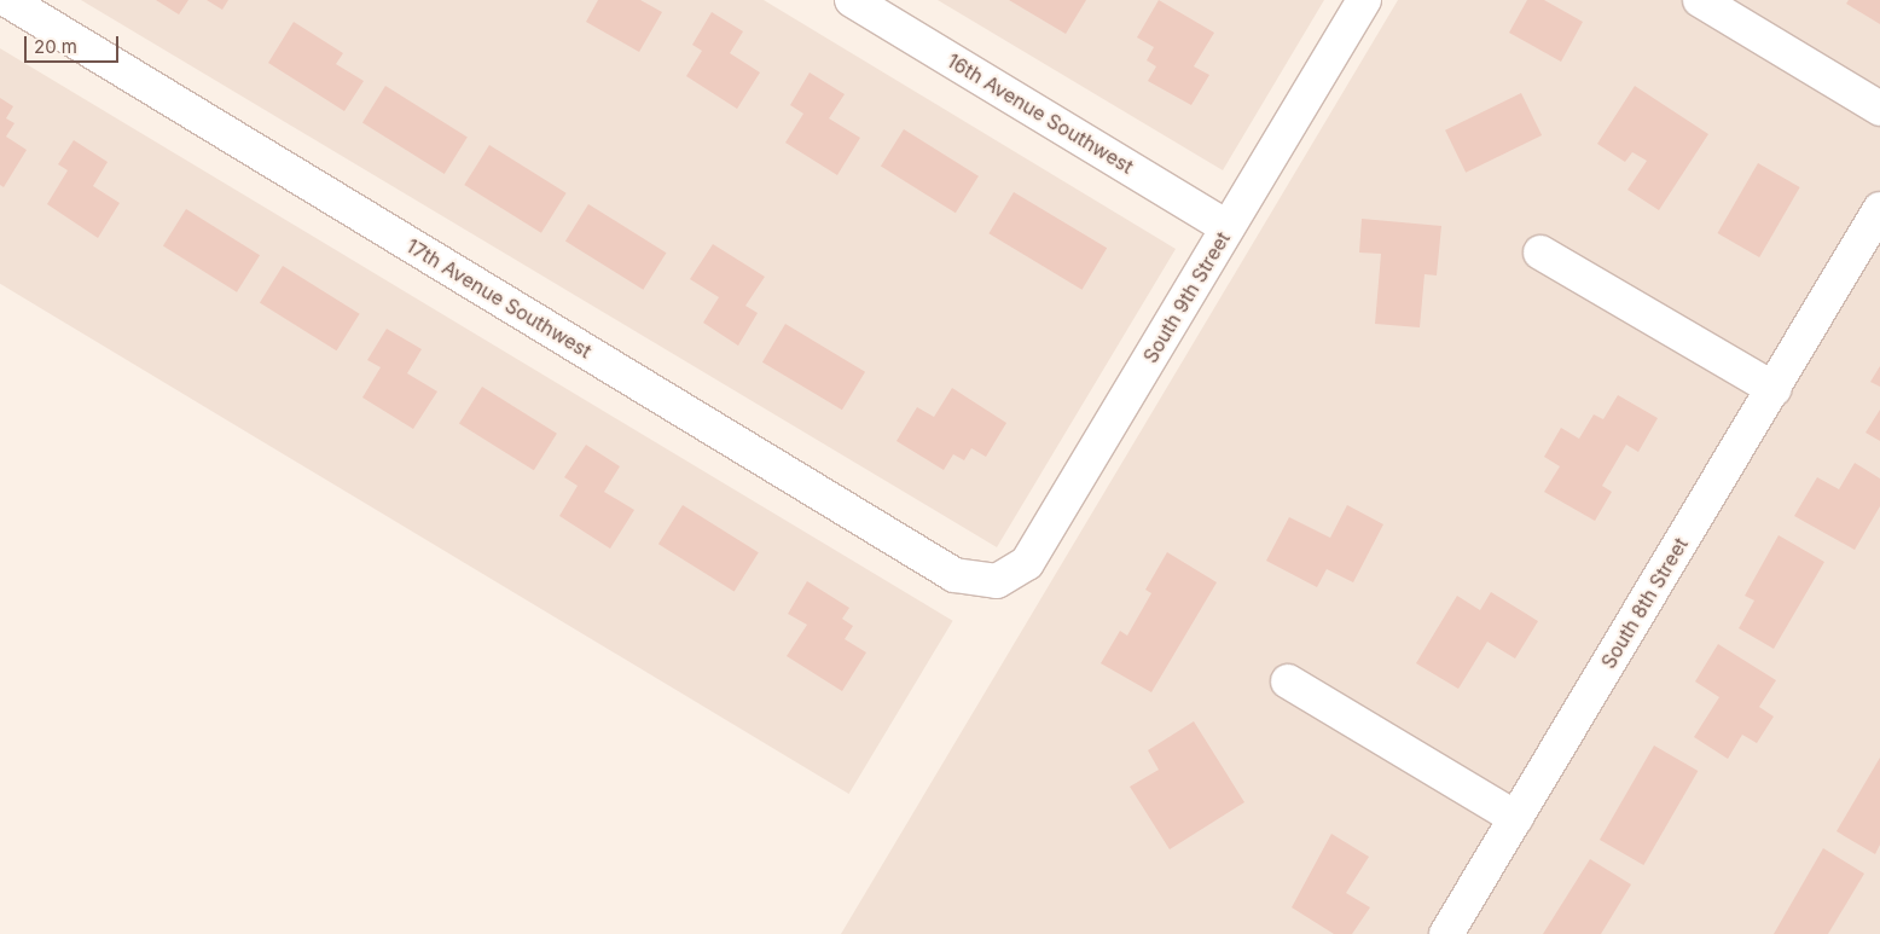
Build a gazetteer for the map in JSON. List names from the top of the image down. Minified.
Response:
{"streets":{"street":["16th Avenue Southwest","South 9th Street","17th Avenue Southwest","South 8th Street"]},"crossings":[["16th Avenue Southwest","South 9th Street"],["South 9th Street","17th Avenue Southwest"]],"scale_bar":"20 m"}
